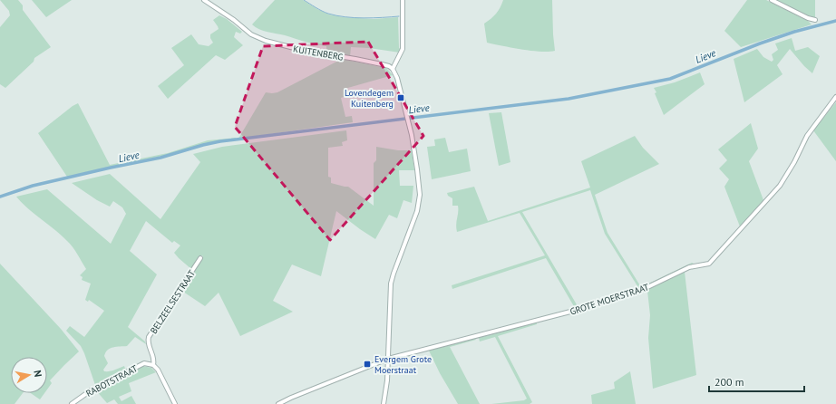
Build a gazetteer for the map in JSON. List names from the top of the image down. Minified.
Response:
{"streets":{"street":["KUITENBERG","GROTE MOERSTRAAT","BELZEELSESTRAAT","RABOTSTRAAT"]},"crossings":[["BELZEELSESTRAAT","RABOTSTRAAT"]],"water":["Lieve"],"places":{"transit":["Lovendegem Kuitenberg","Evergem Grote Moerstraat"]},"scale_bar":"200 m","north":"right"}
